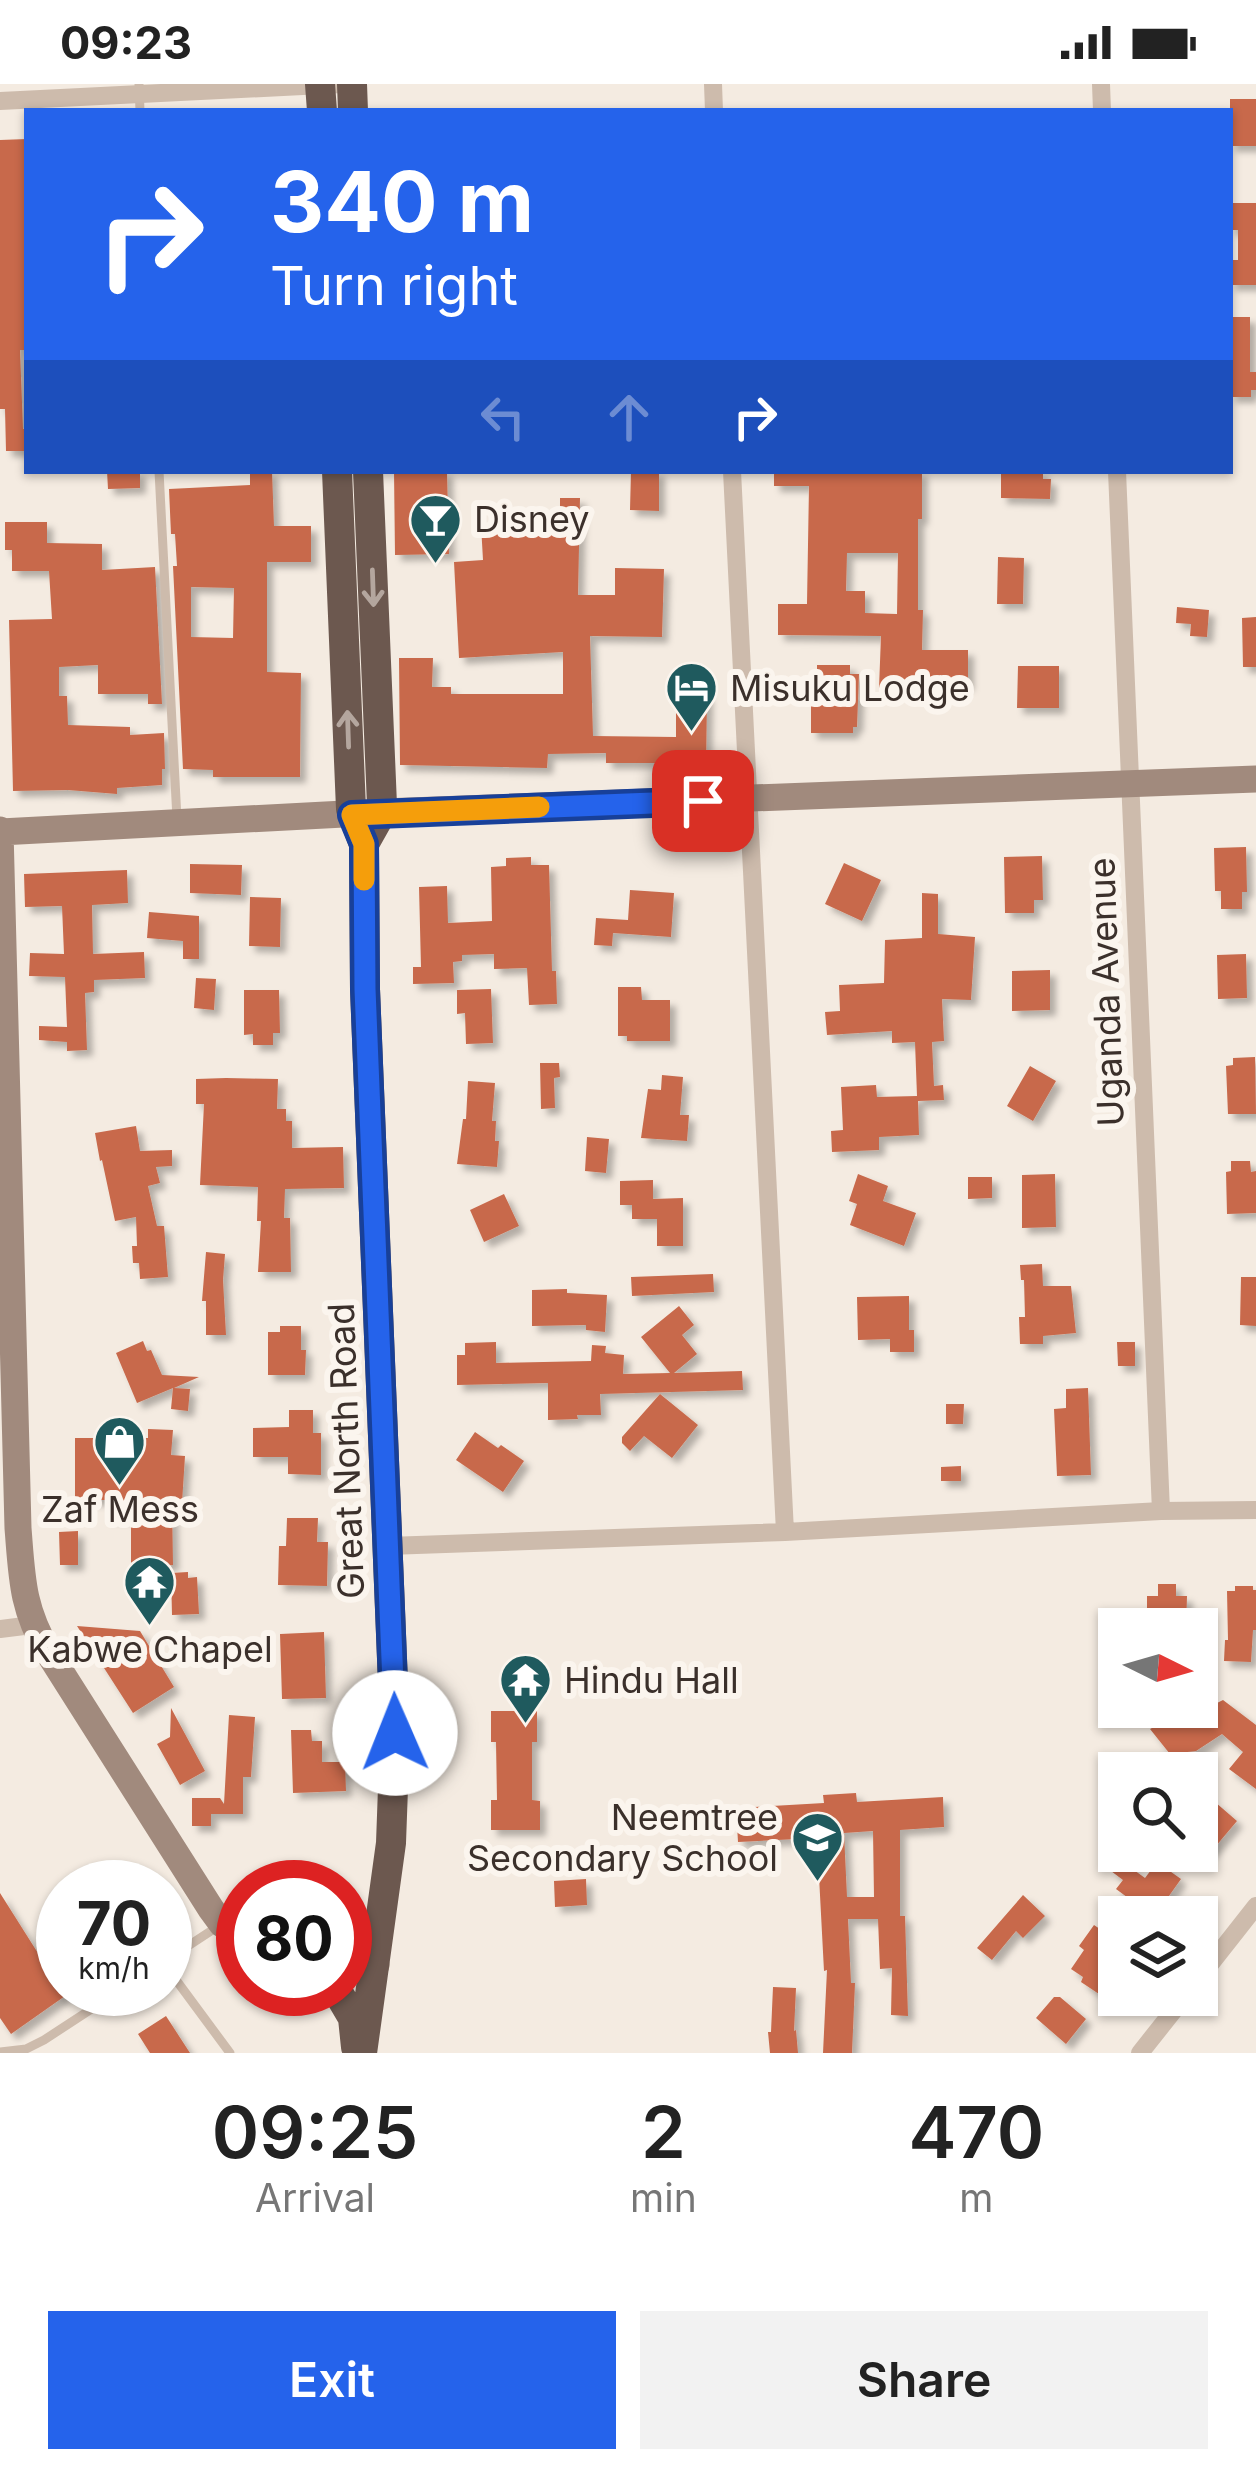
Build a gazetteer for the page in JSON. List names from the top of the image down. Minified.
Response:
{"streets":{"highway":["Great North Road"],"street":["Uganda Avenue"]},"places":{"bar":["Disney"],"hotel":["Misuku Lodge"],"shop":["Zaf Mess"],"temple":["Kabwe Chapel","Hindu Hall"],"school or university":["Neemtree Secondary School"]},"north":"right","page":{"status":"09:23","turn":["340 m","Turn right"],"speed":"70 km/h","limit":"80","eta":["09:25","Arrival","2","min","470","m"],"buttons":["Exit","Share"]}}
